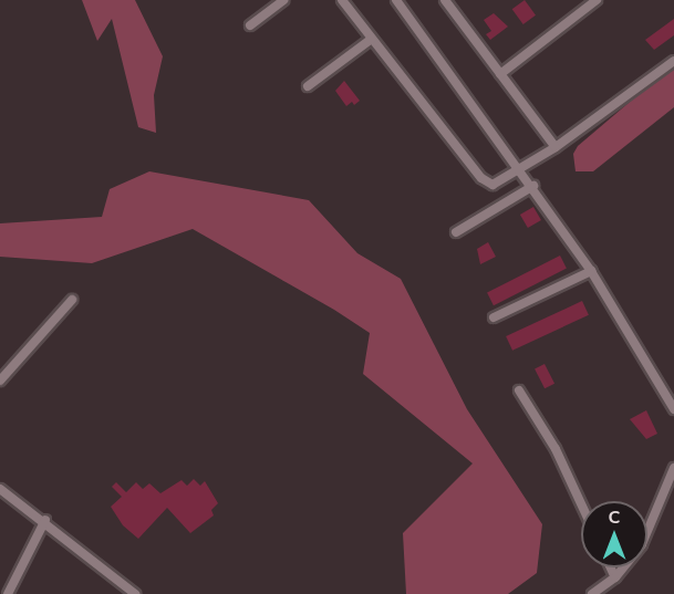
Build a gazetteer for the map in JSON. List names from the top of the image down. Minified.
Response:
{"north":"top"}
